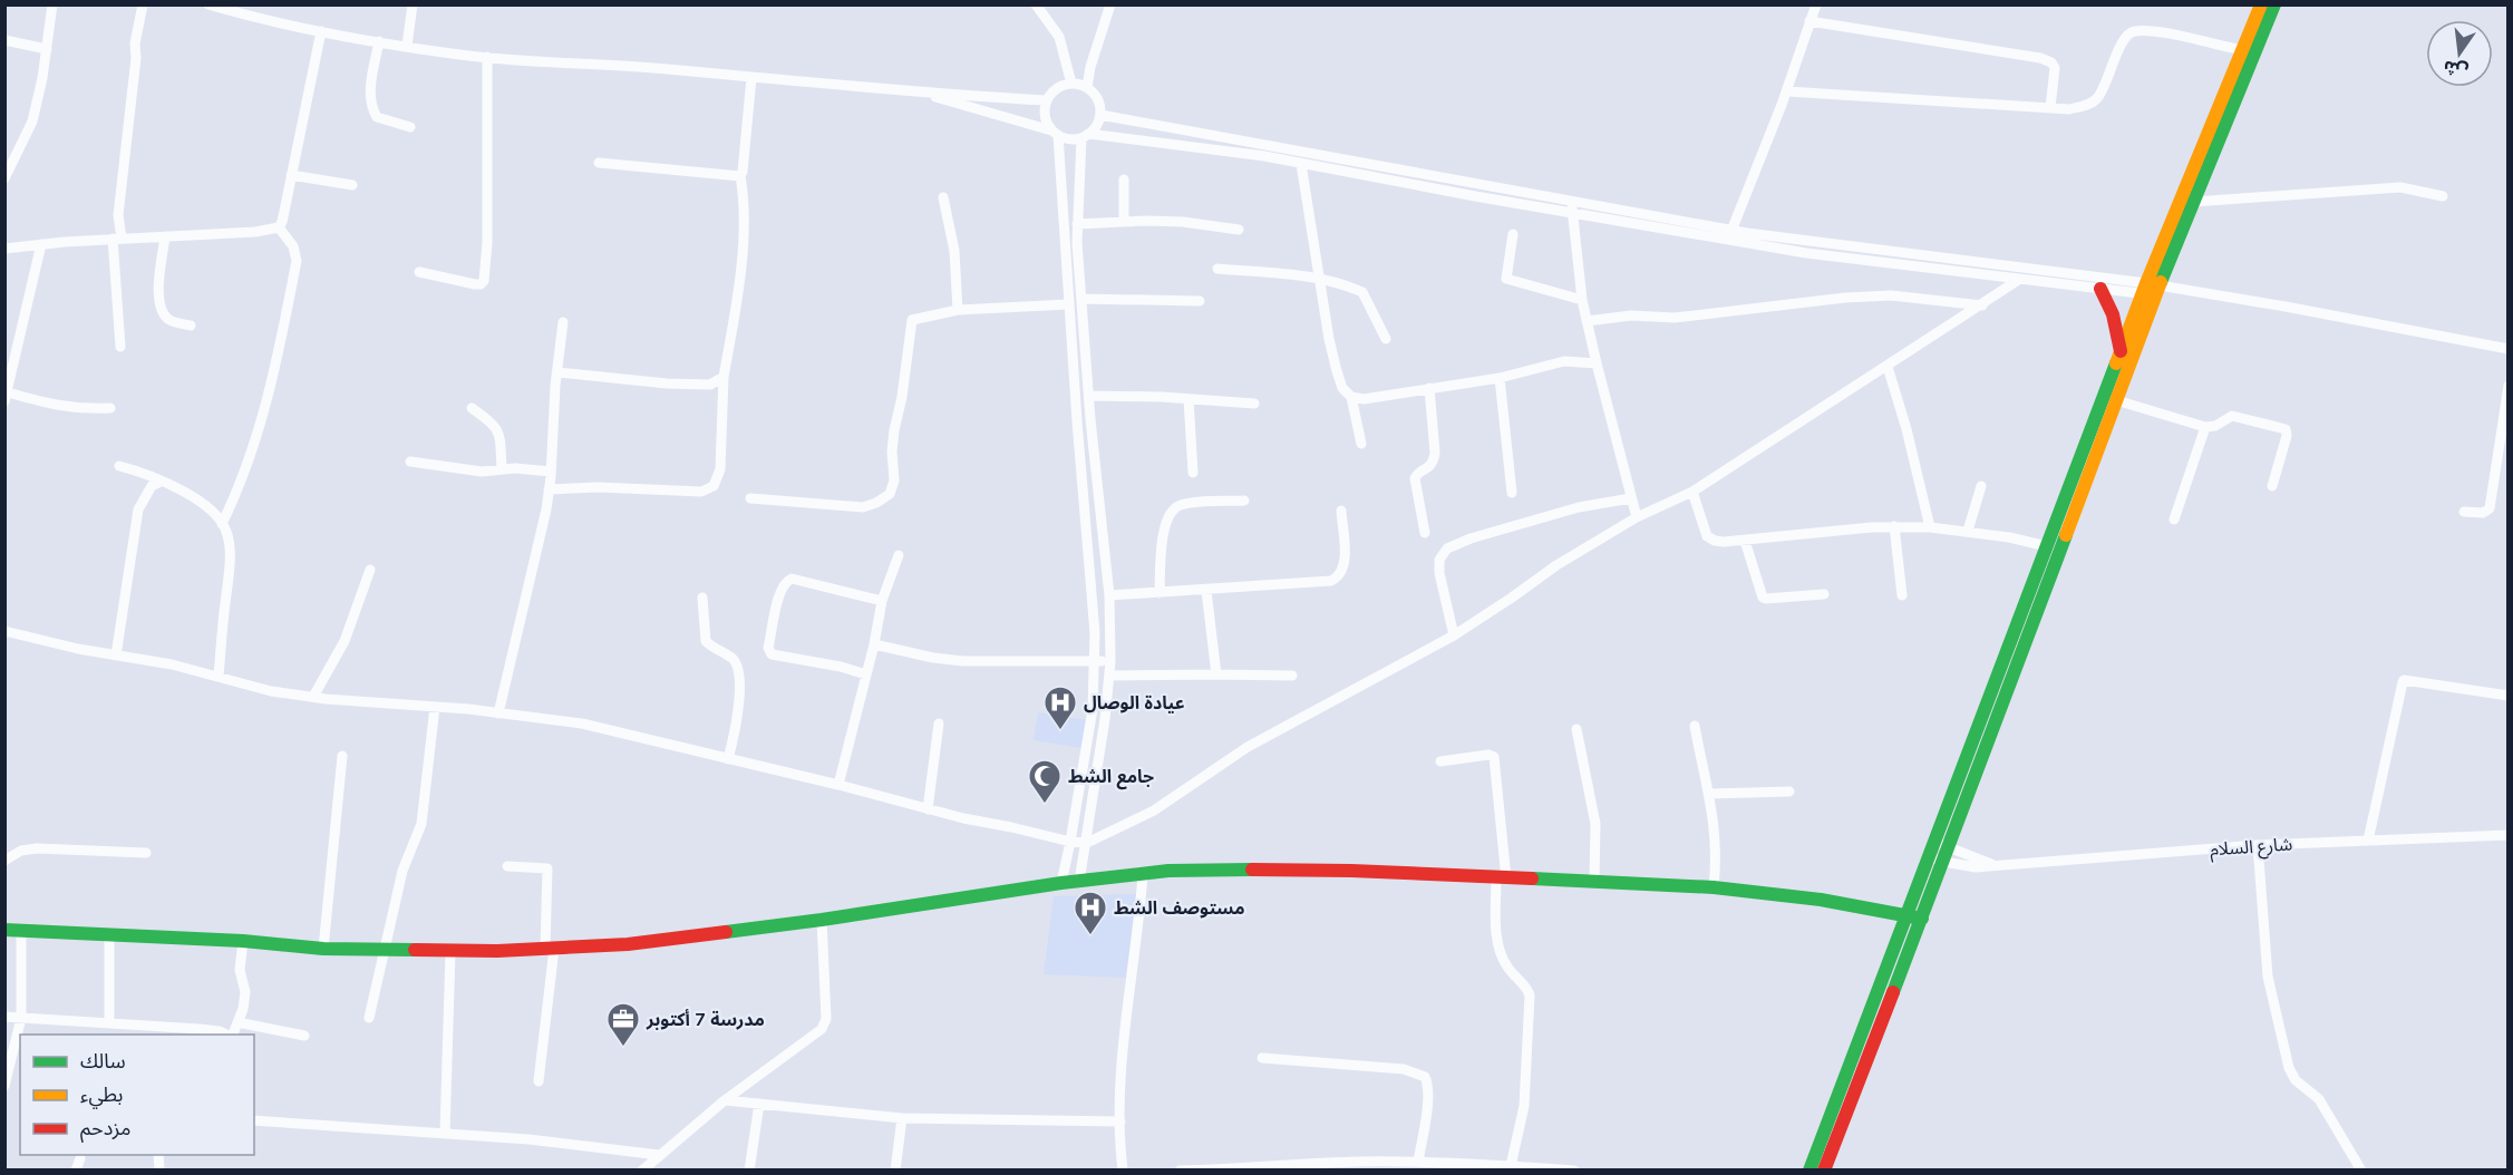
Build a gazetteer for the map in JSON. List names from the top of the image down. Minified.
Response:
{"streets":{"street":["شارع السلام"]},"places":{"hospital":["عيادة الوصال","مستوصف الشط"],"mosque":["جامع الشط"],"office":["مدرسة 7 أكتوبر"]},"legend":["سالك","بطيء","مزدحم"],"north":"bottom"}
